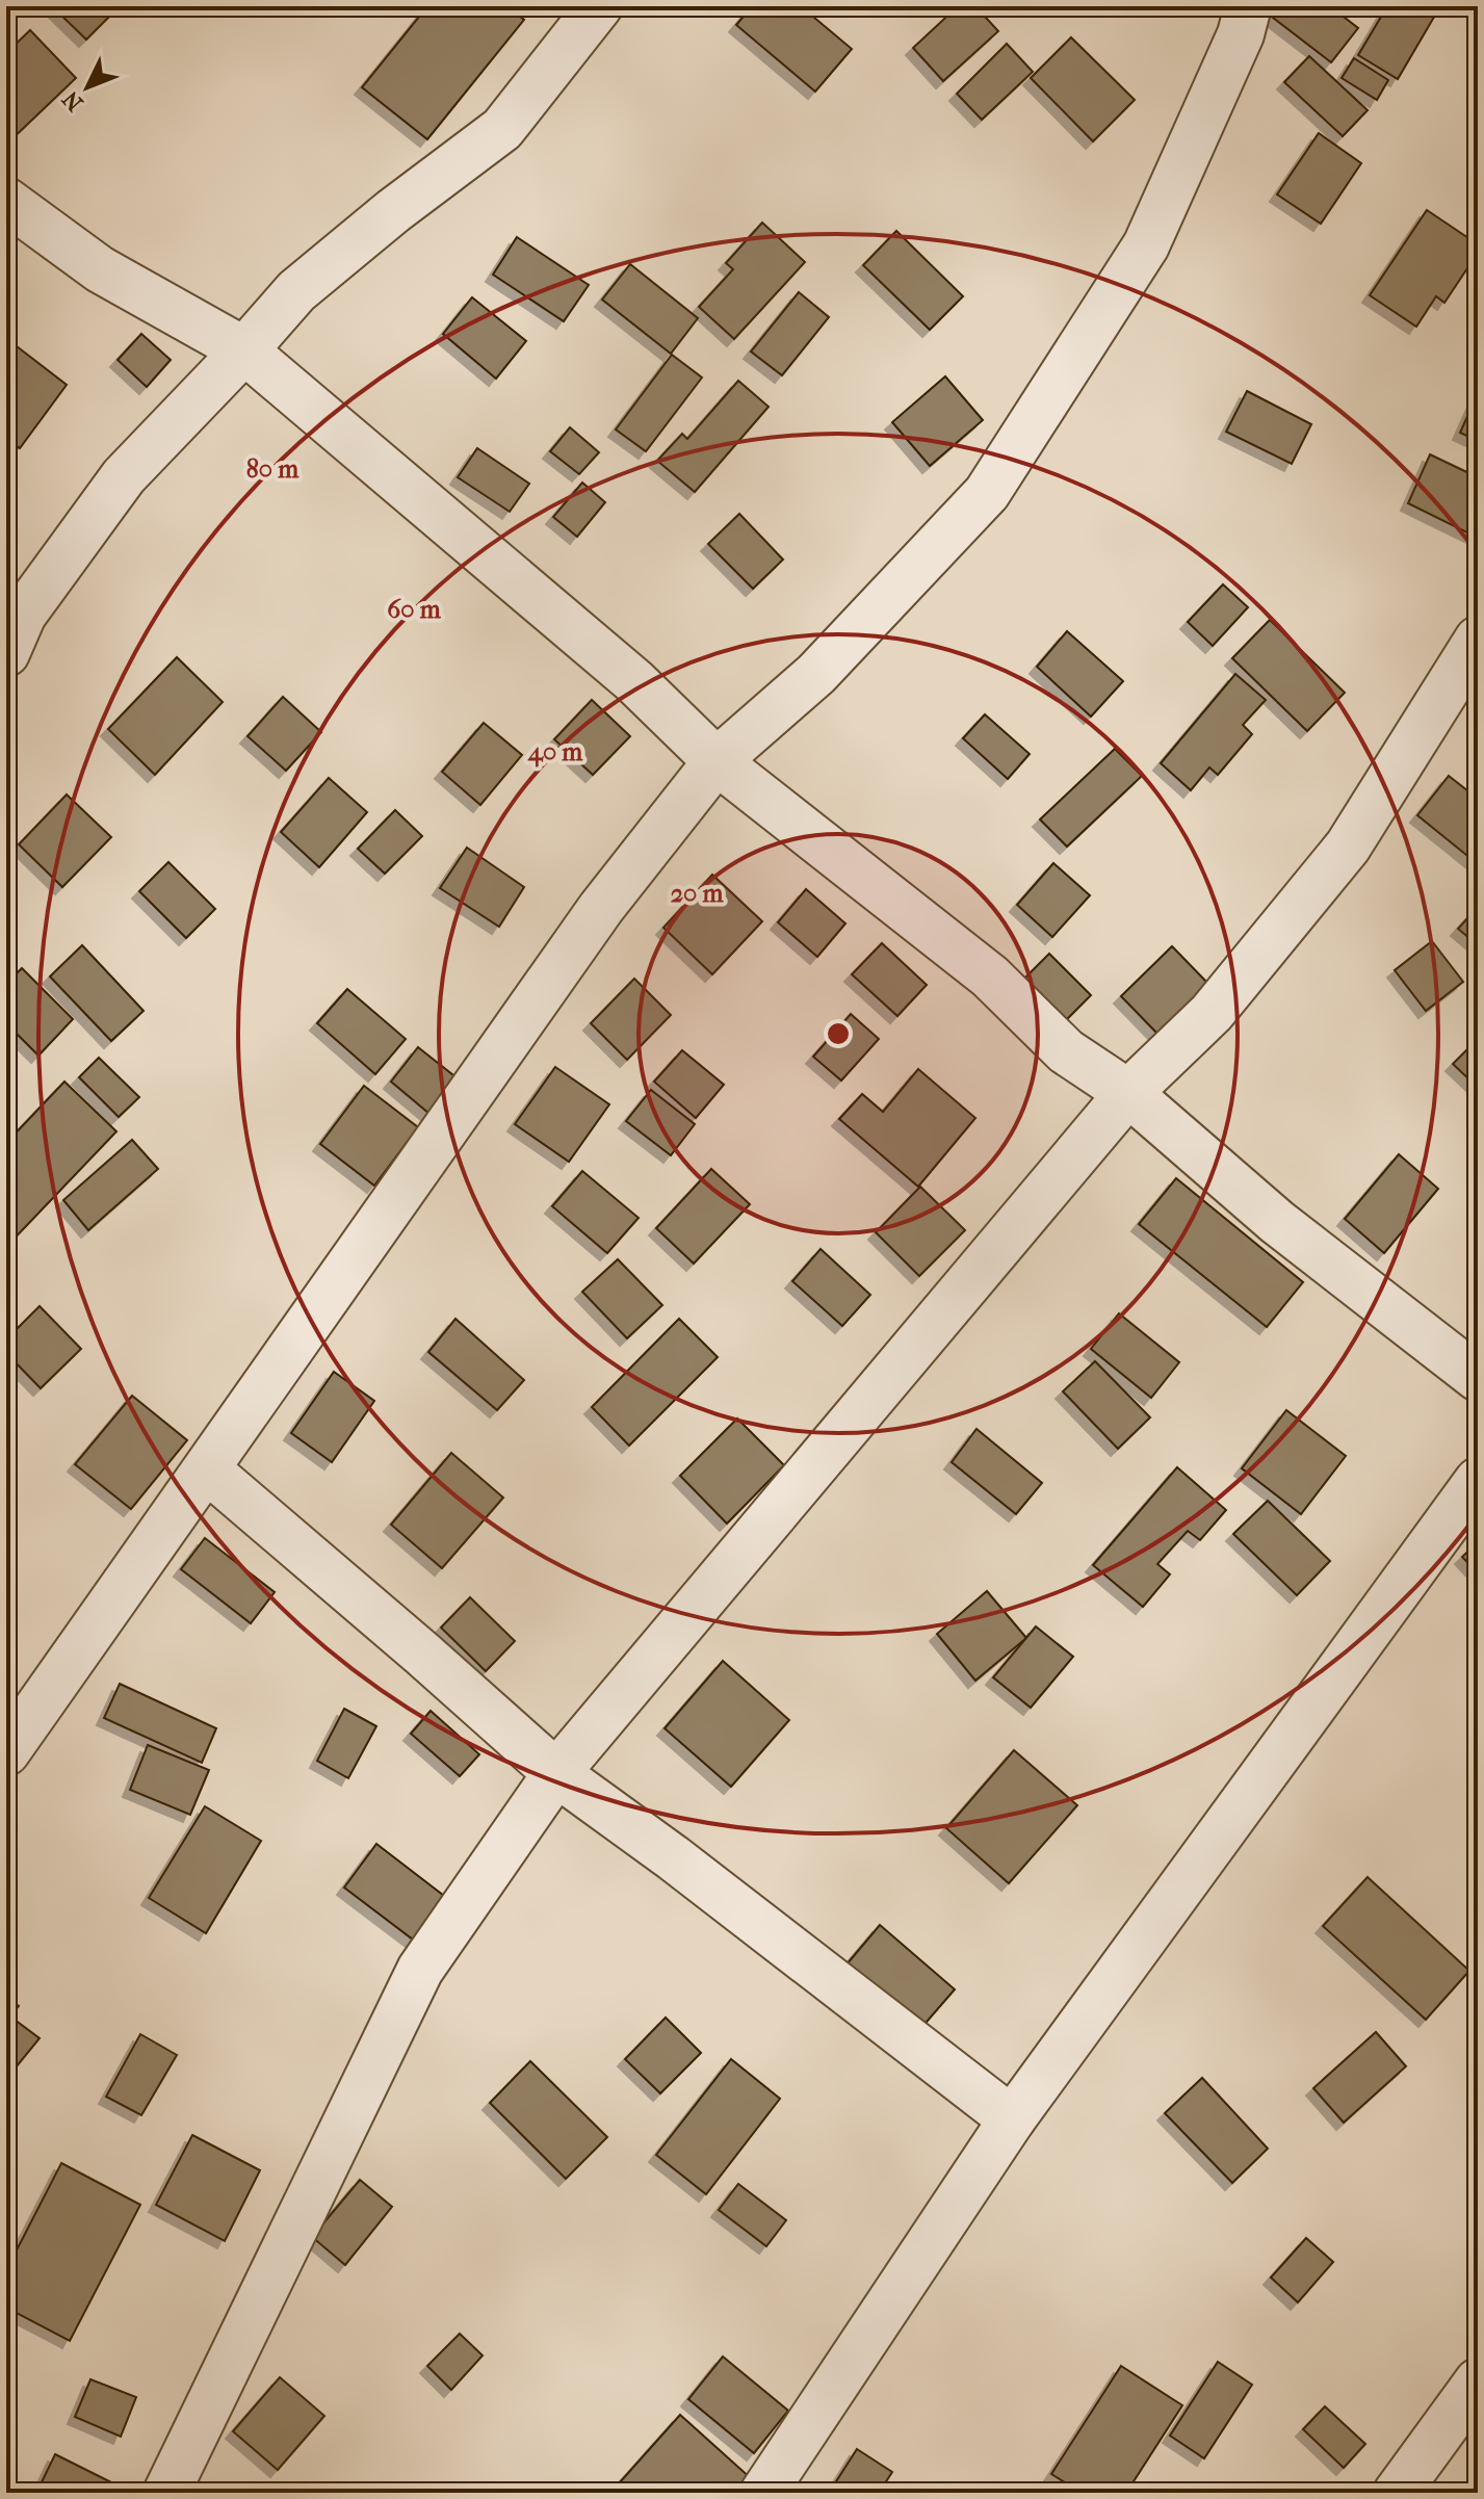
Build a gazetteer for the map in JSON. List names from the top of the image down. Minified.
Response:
{"north":"bottom left","rings":["80 m","60 m","40 m","20 m"]}
